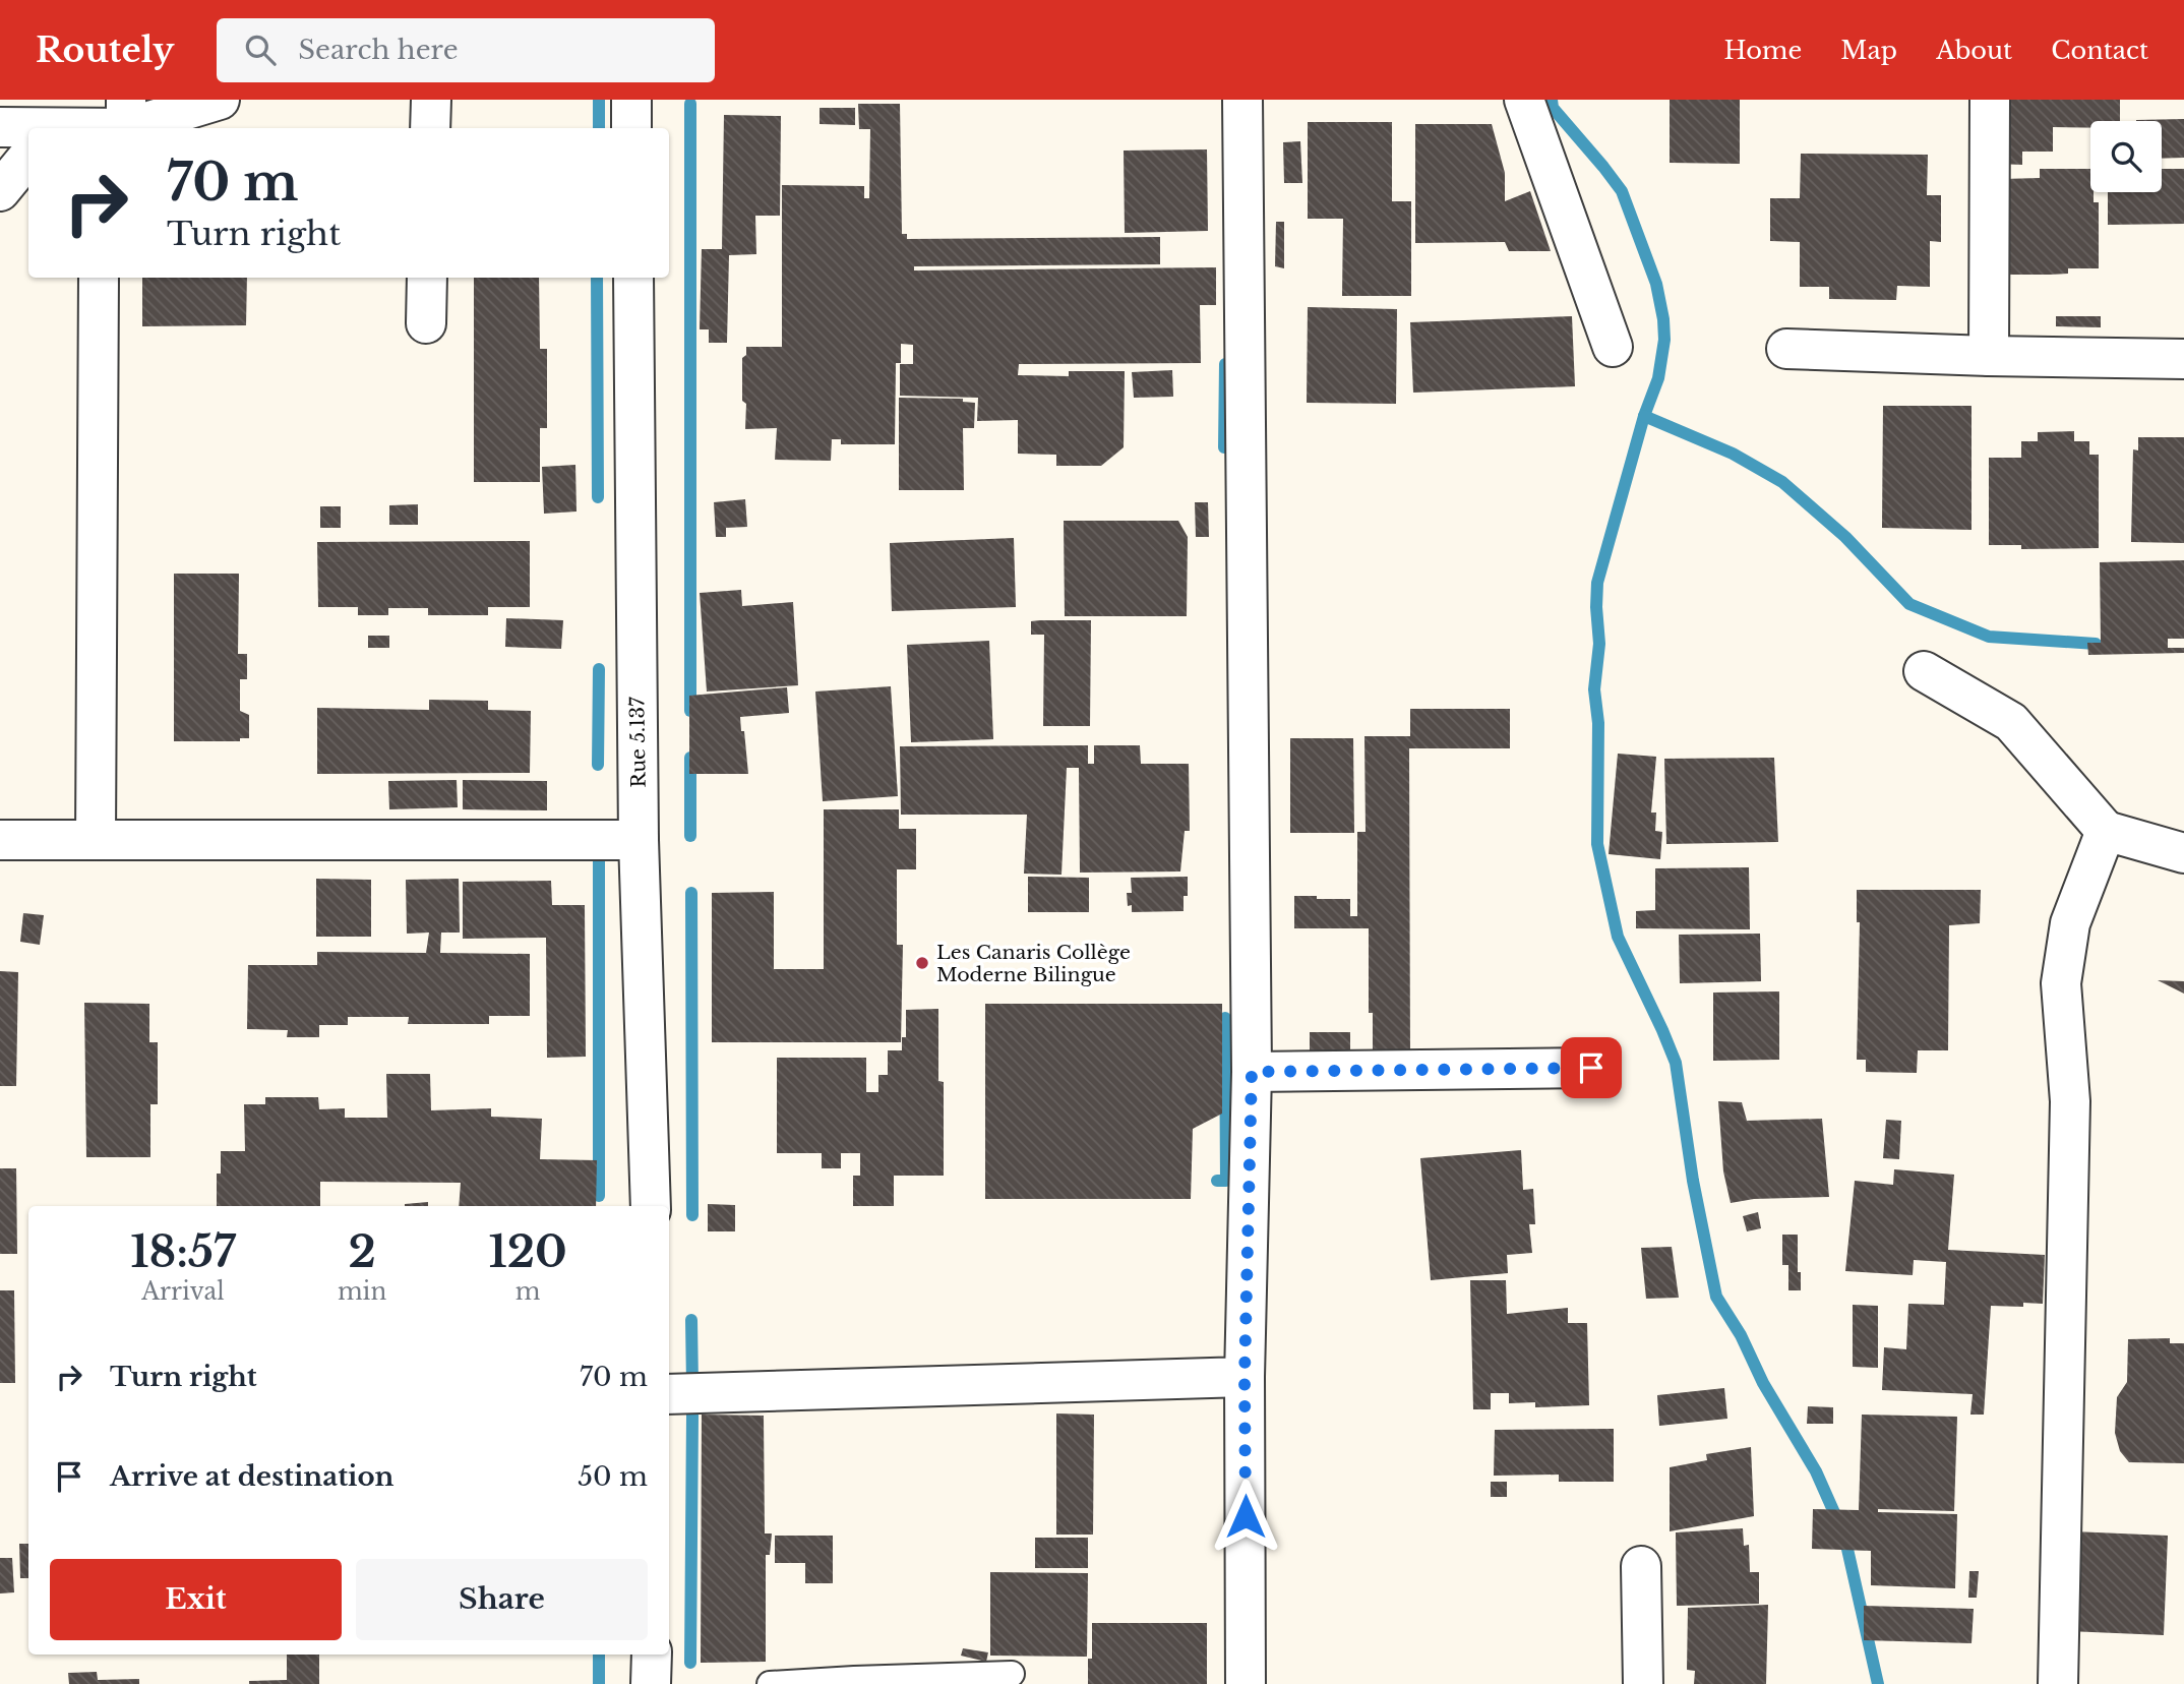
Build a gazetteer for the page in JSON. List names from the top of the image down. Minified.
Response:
{"streets":{"street":["Rue 5.137"]},"places":["Les Canaris Collège Moderne Bilingue"],"page":{"header":"Routely","search":"Search here","nav":["Home","Map","About","Contact"],"turn":["70 m","Turn right"],"eta":["18:57","Arrival","2","min","120","m"],"list":[{"name":"Turn right","value":"70 m"},{"name":"Arrive at destination","value":"50 m"}],"buttons":["Exit","Share"]}}
